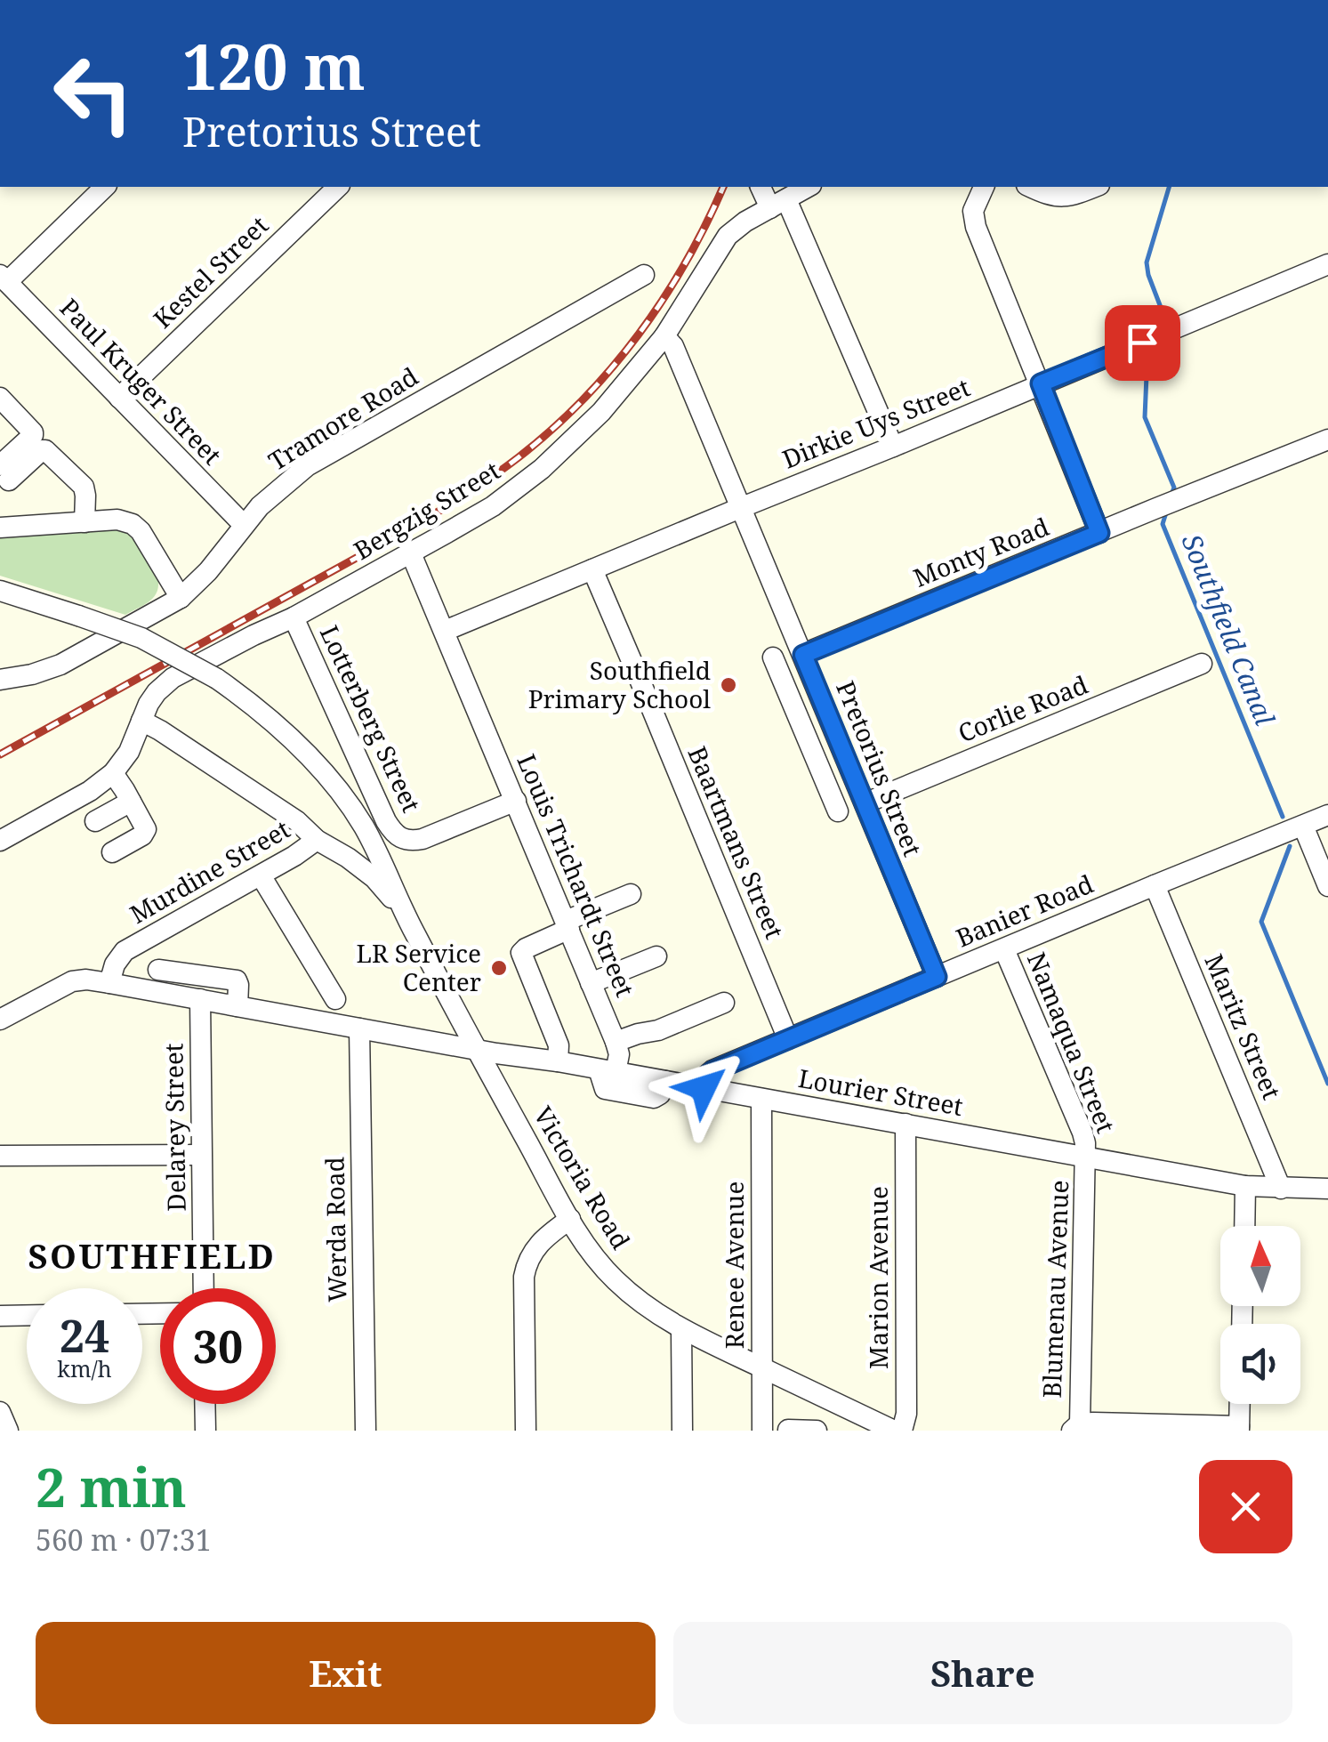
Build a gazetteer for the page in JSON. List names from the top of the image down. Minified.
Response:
{"streets":{"street":["Kestel Street","Paul Kruger Street","Tramore Road","Dirkie Uys Street","Bergzig Street","Monty Road","Corlie Road","Lotterberg Street","Pretorius Street","Baartmans Street","Murdine Street","Louis Trichardt Street","Banier Road","Maritz Street","Namaqua Street","Lourier Street","Delarey Street","Victoria Road","Werda Road","Renee Avenue","Marion Avenue","Blumenau Avenue"]},"crossings":[["Kestel Street","Paul Kruger Street"],["Paul Kruger Street","Tramore Road"],["Dirkie Uys Street","Pretorius Street"],["Dirkie Uys Street","Baartmans Street"],["Dirkie Uys Street","Louis Trichardt Street"],["Bergzig Street","Lotterberg Street"],["Bergzig Street","Pretorius Street"],["Bergzig Street","Louis Trichardt Street"],["Bergzig Street","Victoria Road"],["Monty Road","Pretorius Street"],["Corlie Road","Pretorius Street"],["Lotterberg Street","Louis Trichardt Street"],["Pretorius Street","Banier Road"],["Baartmans Street","Banier Road"],["Murdine Street","Victoria Road"],["Louis Trichardt Street","Lourier Street"],["Banier Road","Maritz Street"],["Banier Road","Namaqua Street"],["Banier Road","Lourier Street"],["Maritz Street","Lourier Street"],["Namaqua Street","Lourier Street"],["Namaqua Street","Blumenau Avenue"],["Lourier Street","Renee Avenue"],["Lourier Street","Marion Avenue"],["Lourier Street","Blumenau Avenue"],["Victoria Road","Renee Avenue"]],"districts":["SOUTHFIELD"],"water":["Southfield Canal"],"places":["Southfield Primary School","LR Service Center"],"north":"top","page":{"turn":["120 m","Pretorius Street"],"speed":"24 km/h","limit":"30","heading":["2 min","560 m · 07:31"],"buttons":["Exit","Share"]}}
